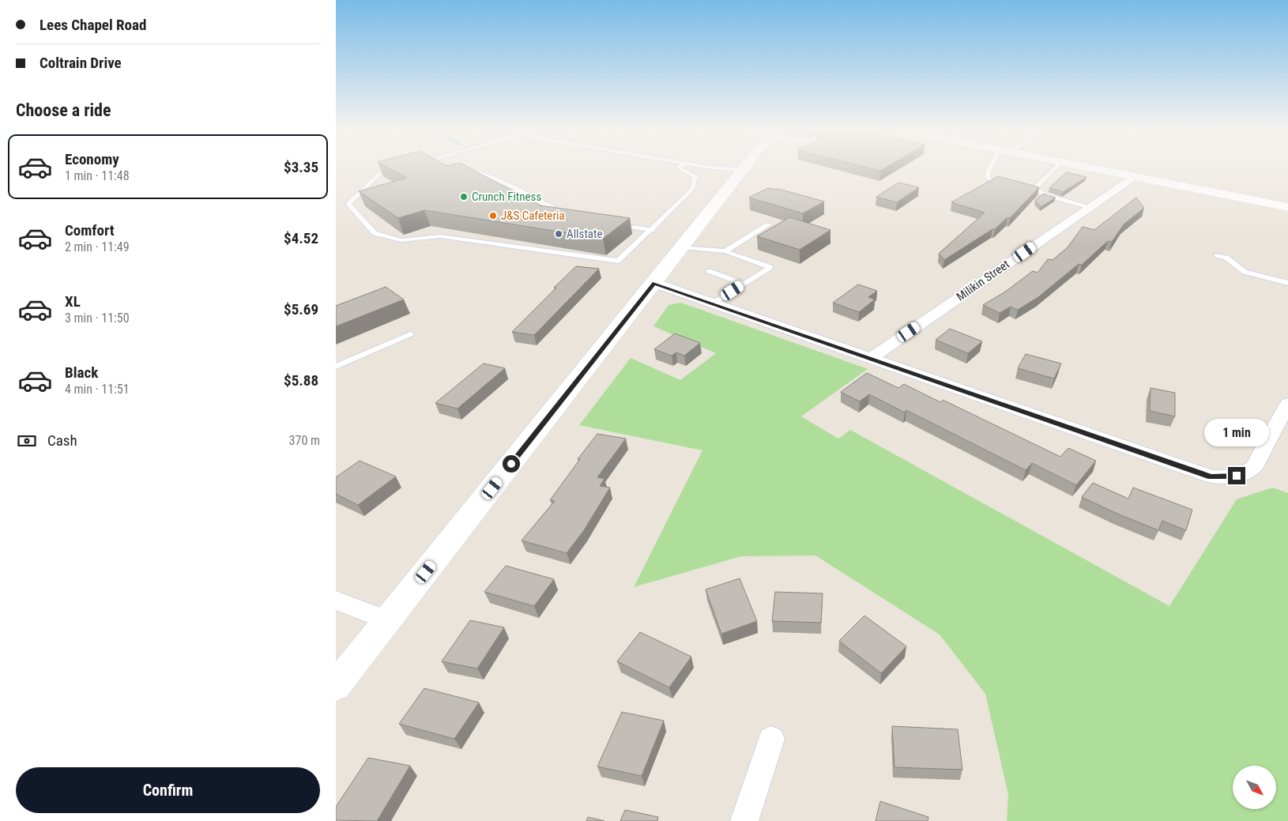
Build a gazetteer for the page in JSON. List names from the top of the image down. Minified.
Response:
{"streets":{"street":["Milikin Street"]},"places":["Crunch Fitness","J&S Cafeteria","Allstate"],"north":"bottom right","page":{"banner":["Lees Chapel Road","Coltrain Drive"],"heading":"Choose a ride","list":[{"name":"Economy","note":"1 min · 11:48","value":"$3.35"},{"name":"Comfort","note":"2 min · 11:49","value":"$4.52"},{"name":"XL","note":"3 min · 11:50","value":"$5.69"},{"name":"Black","note":"4 min · 11:51","value":"$5.88"}],"pay":["Cash","370 m"],"bubble":"1 min","buttons":"Confirm"}}
